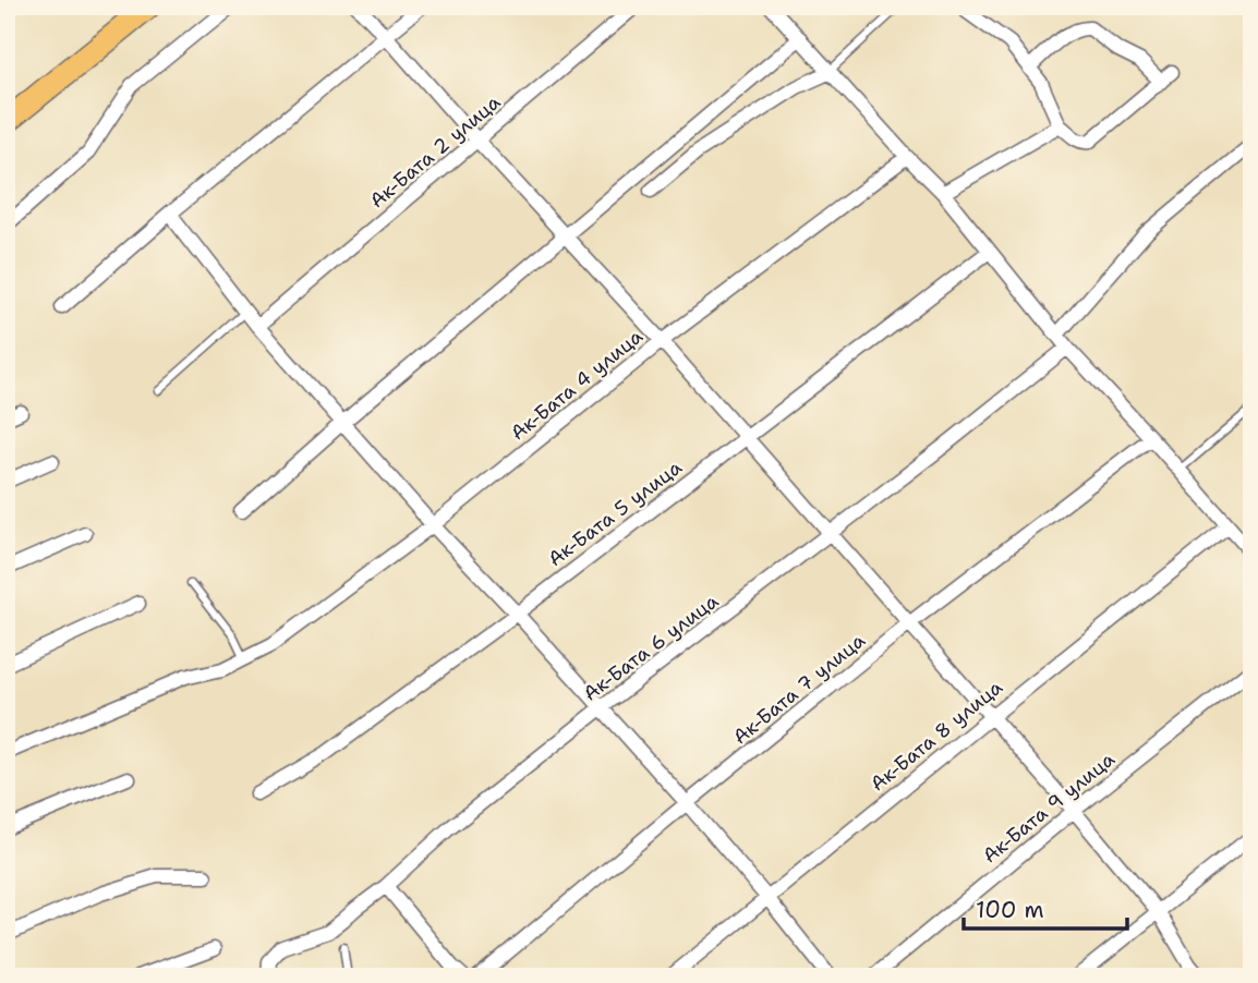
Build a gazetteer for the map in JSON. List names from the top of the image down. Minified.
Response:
{"streets":{"street":["Ак-Бата 2 улица","Ак-Бата 4 улица","Ак-Бата 5 улица","Ак-Бата 6 улица","Ак-Бата 7 улица","Ак-Бата 8 улица","Ак-Бата 9 улица"]},"scale_bar":"100 m"}
